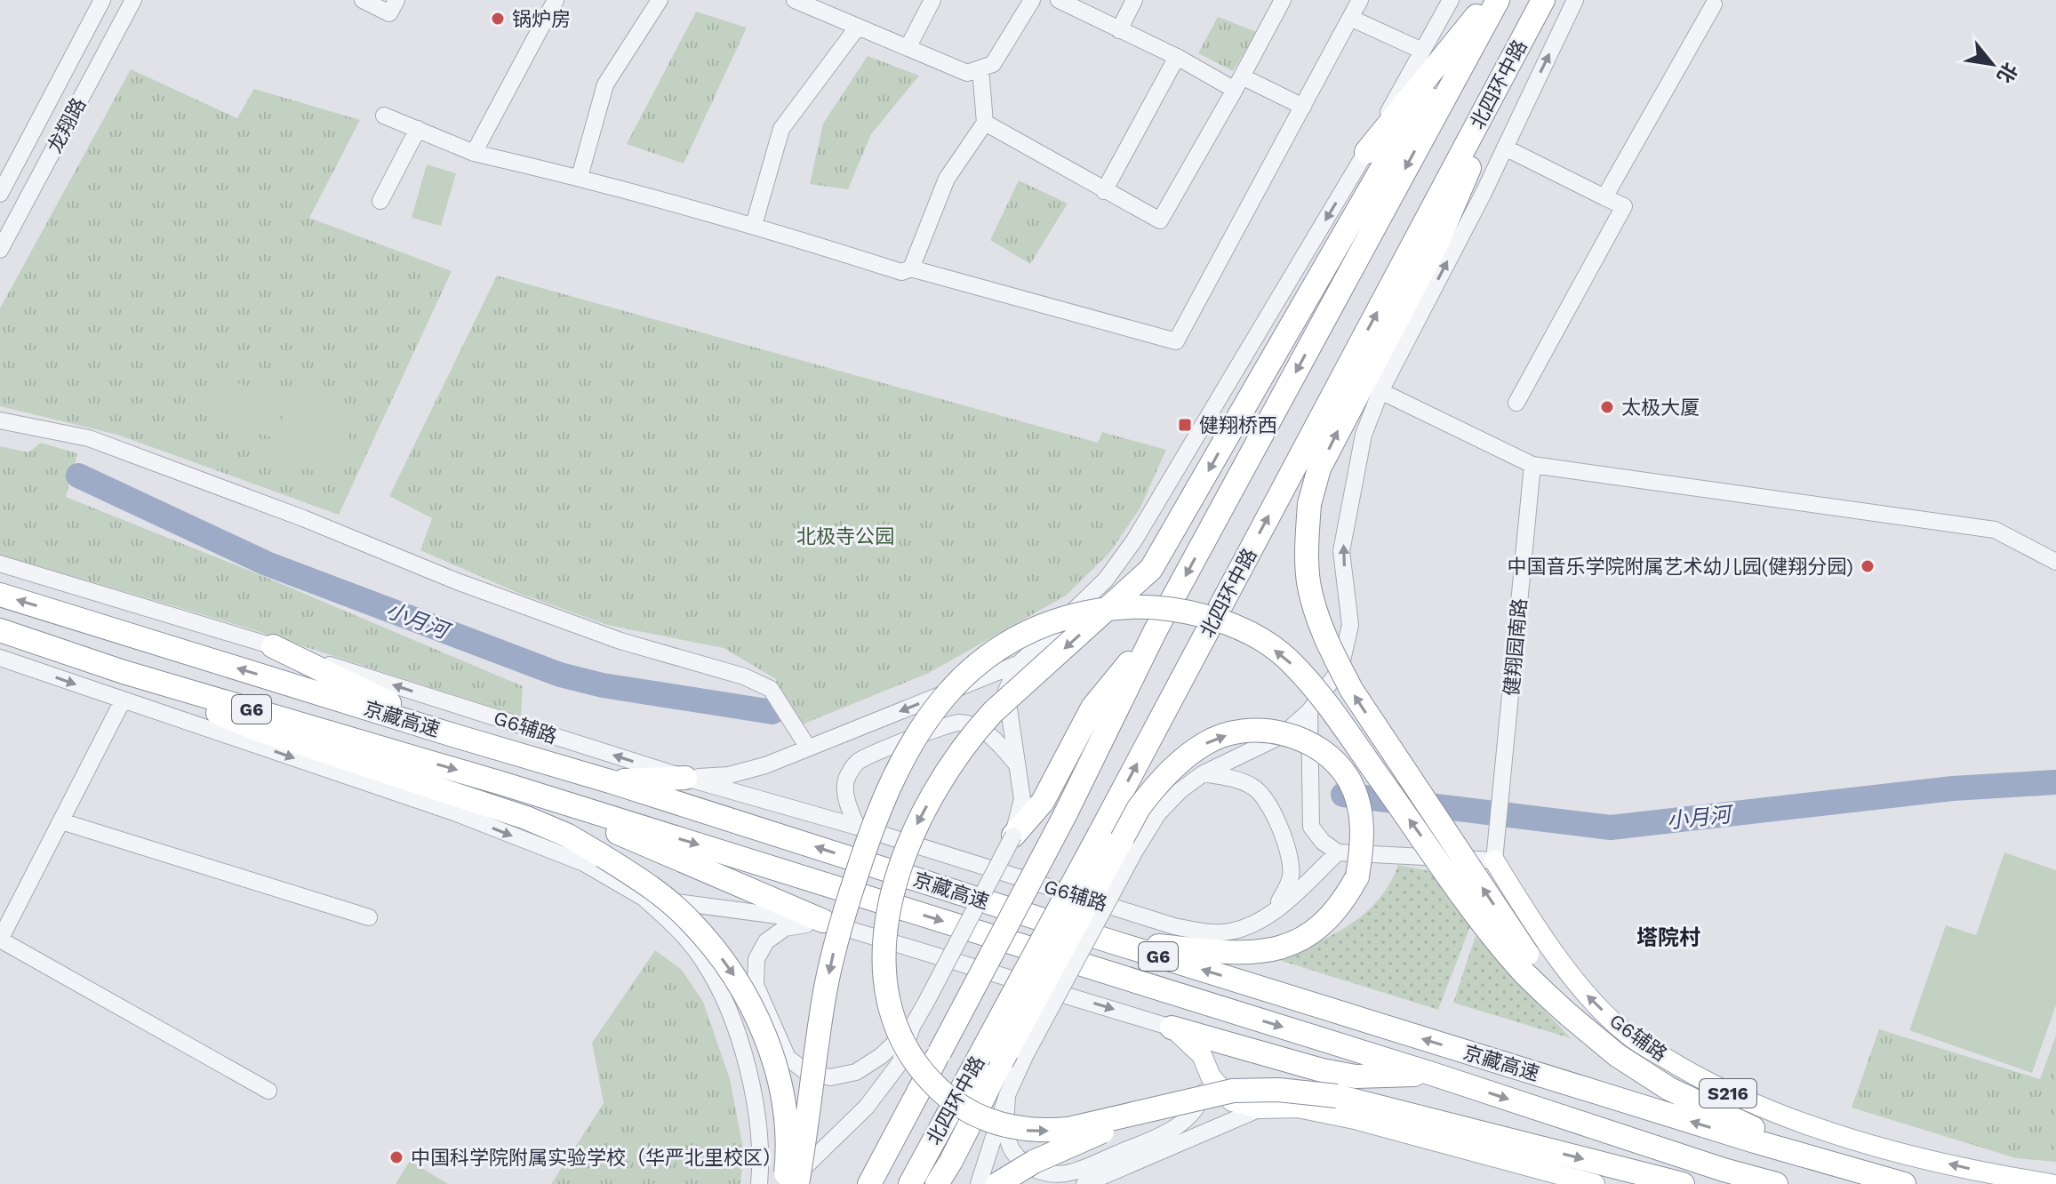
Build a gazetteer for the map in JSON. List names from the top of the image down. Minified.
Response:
{"streets":{"highway":["北四环中路","G6","京藏高速"],"main road":["G6辅路","S216"],"street":["龙翔路","健翔园南路"]},"crossings":[["健翔园南路","G6辅路"]],"districts":["塔院村"],"water":["小月河"],"parks":["北极寺公园"],"places":{"other":["锅炉房","太极大厦","中国音乐学院附属艺术幼儿园(健翔分园)","中国科学院附属实验学校（华严北里校区）"],"transit":["健翔桥西"]},"north":"bottom right"}
